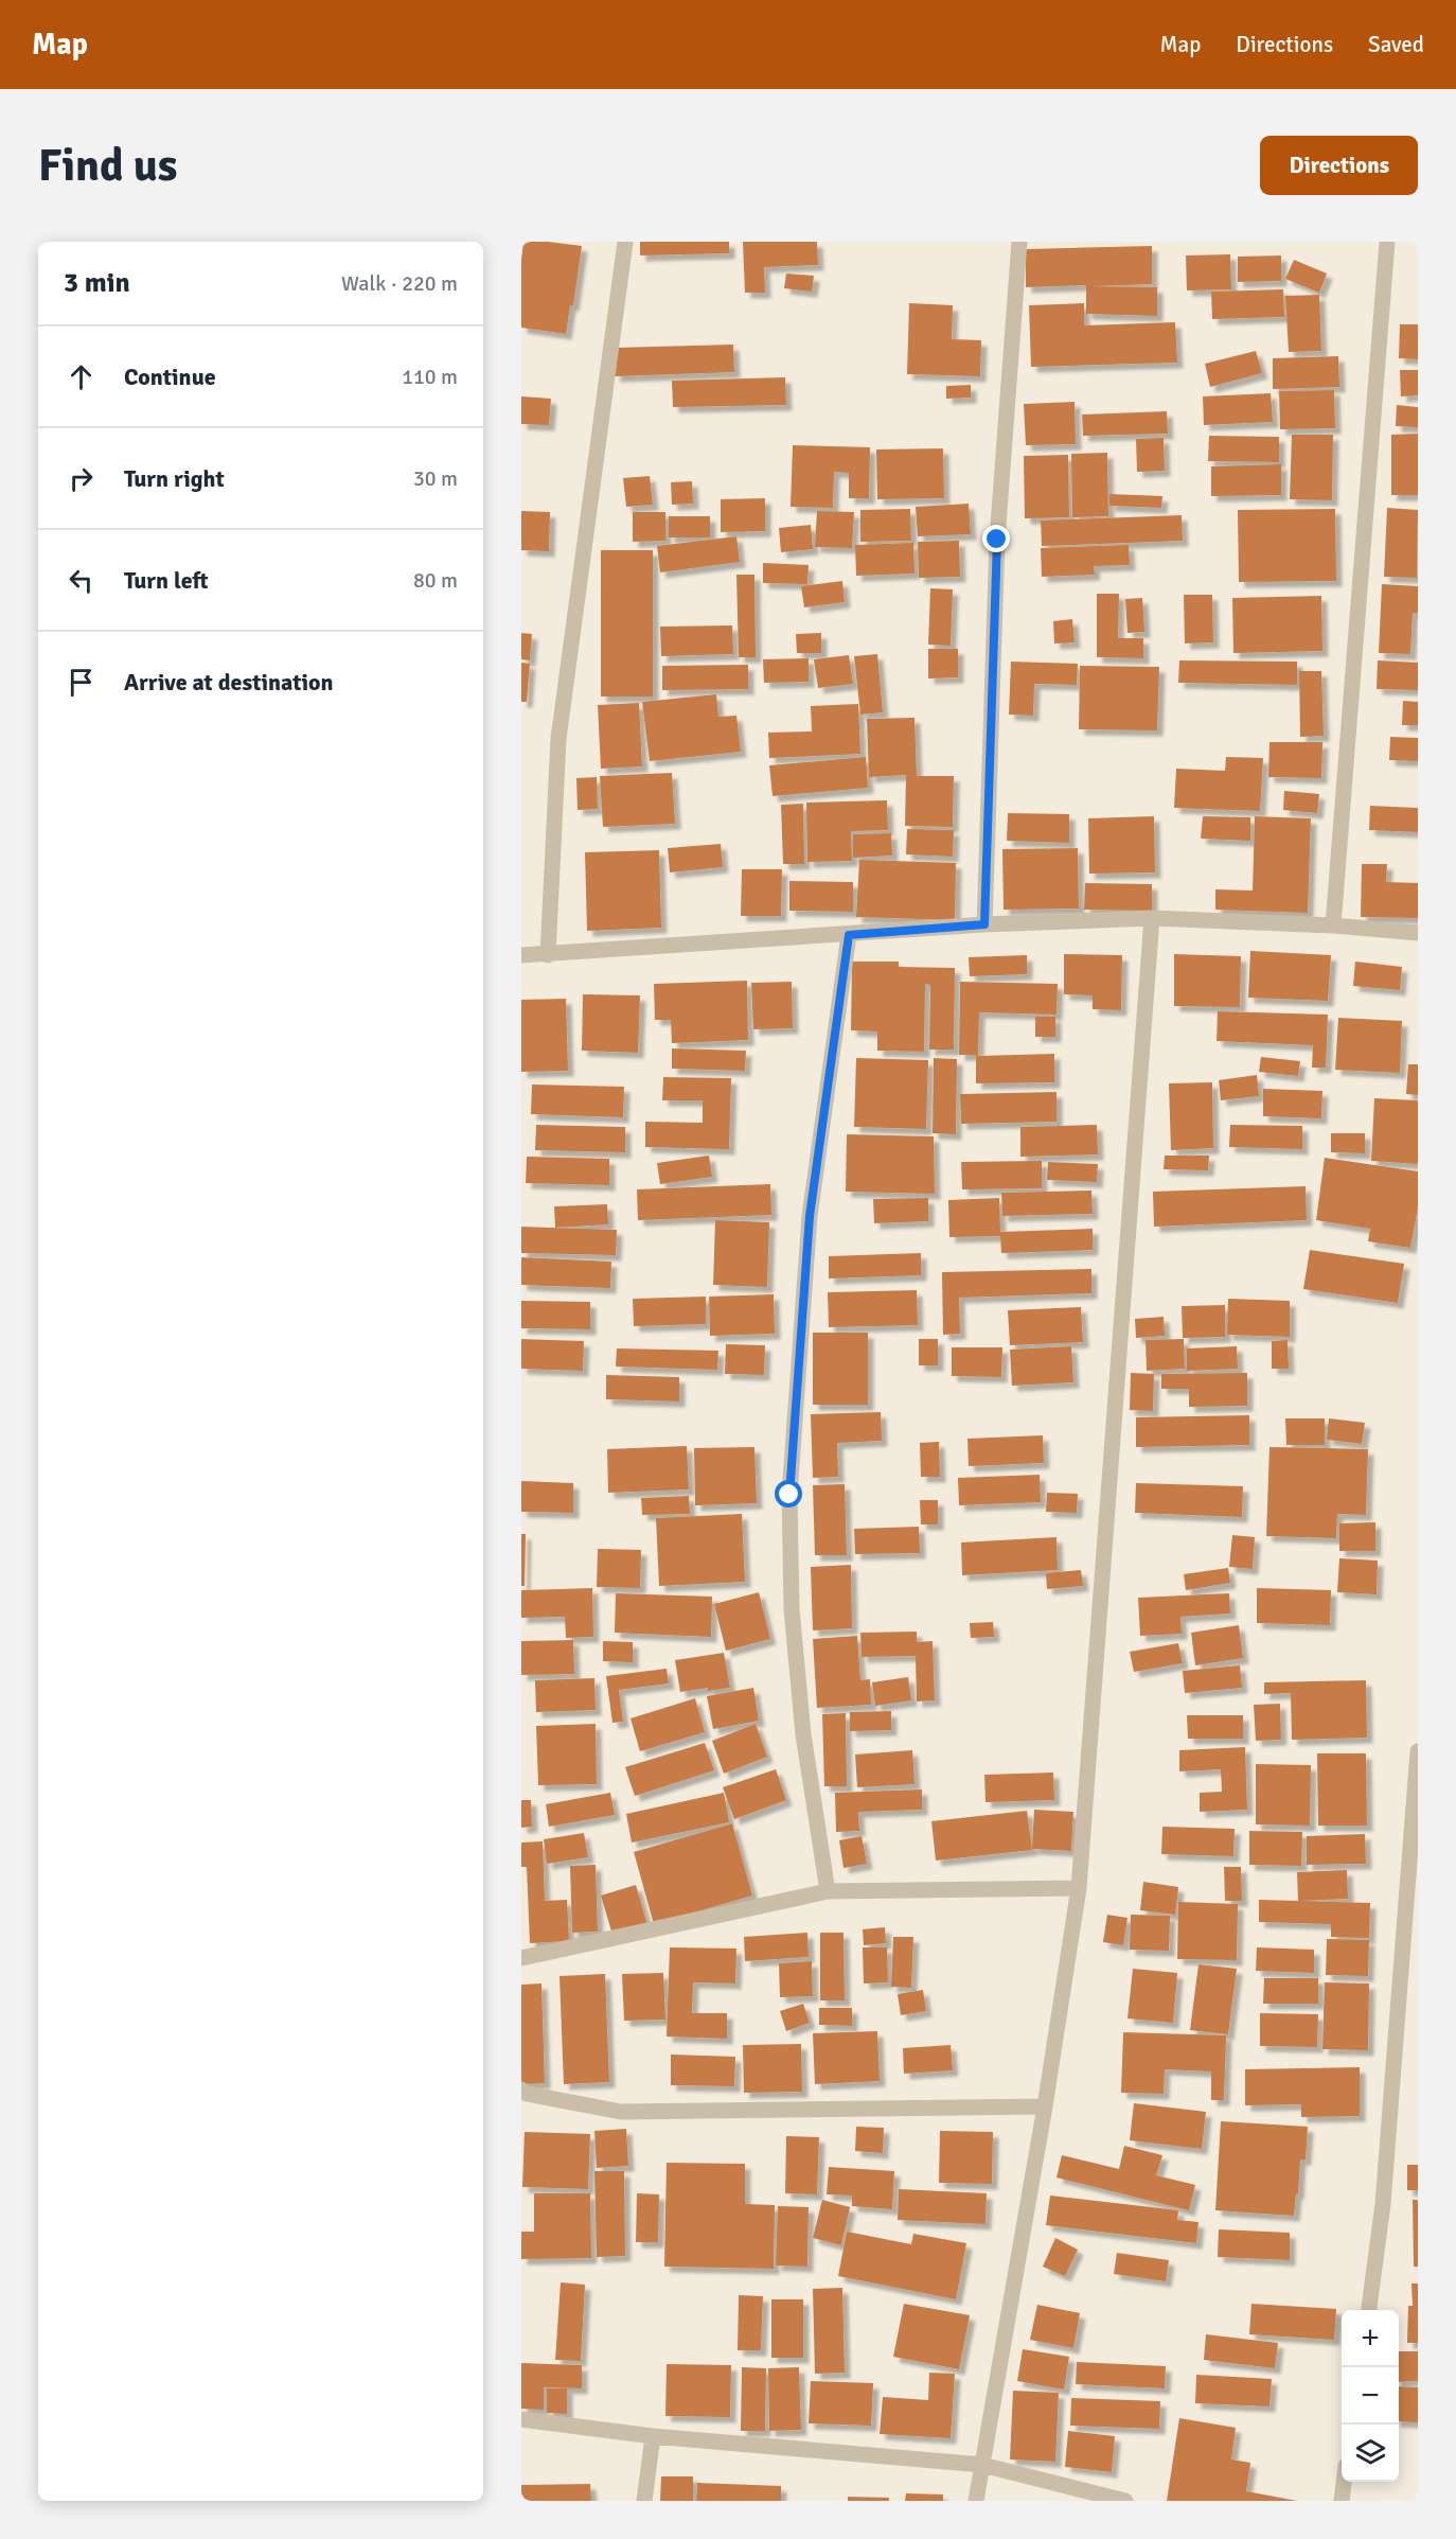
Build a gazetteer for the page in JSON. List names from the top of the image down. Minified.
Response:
{"page":{"header":"Map","nav":["Map","Directions","Saved"],"buttons":"Directions","title":"Find us","heading":["3 min","Walk · 220 m"],"list":[["Continue","110 m"],["Turn right","30 m"],["Turn left","80 m"],"Arrive at destination"],"map_buttons":["+","−"]}}
